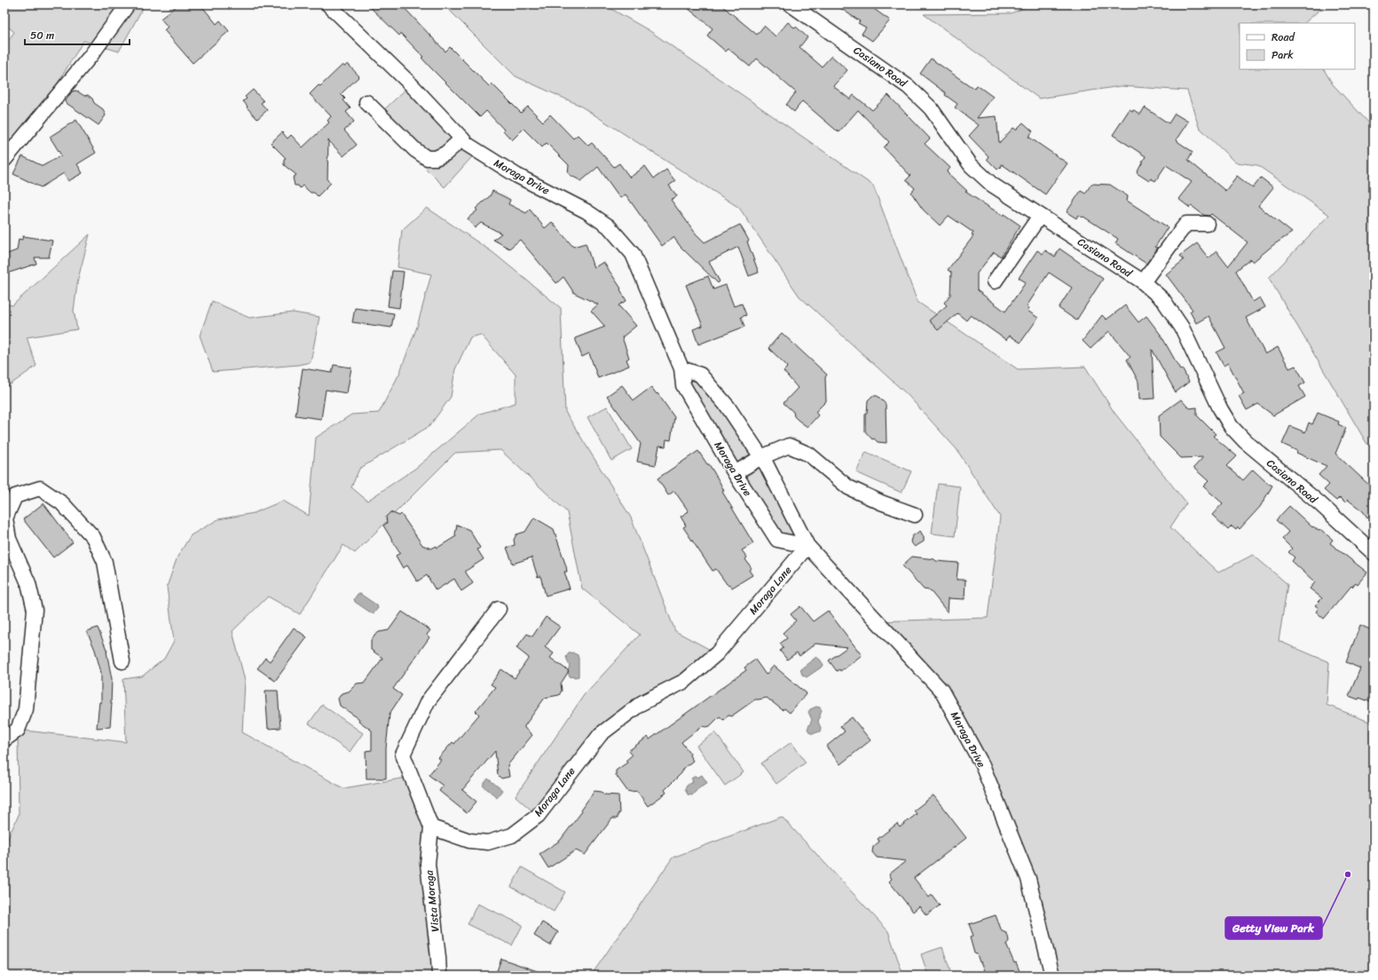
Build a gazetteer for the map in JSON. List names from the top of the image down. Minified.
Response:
{"streets":{"street":["Casiano Road","Moraga Drive","Moraga Lane","Vista Moraga"]},"crossings":[["Moraga Drive","Moraga Lane"],["Moraga Lane","Vista Moraga"]],"places":["Getty View Park"],"legend":["Road","Park"],"scale_bar":"50 m"}
